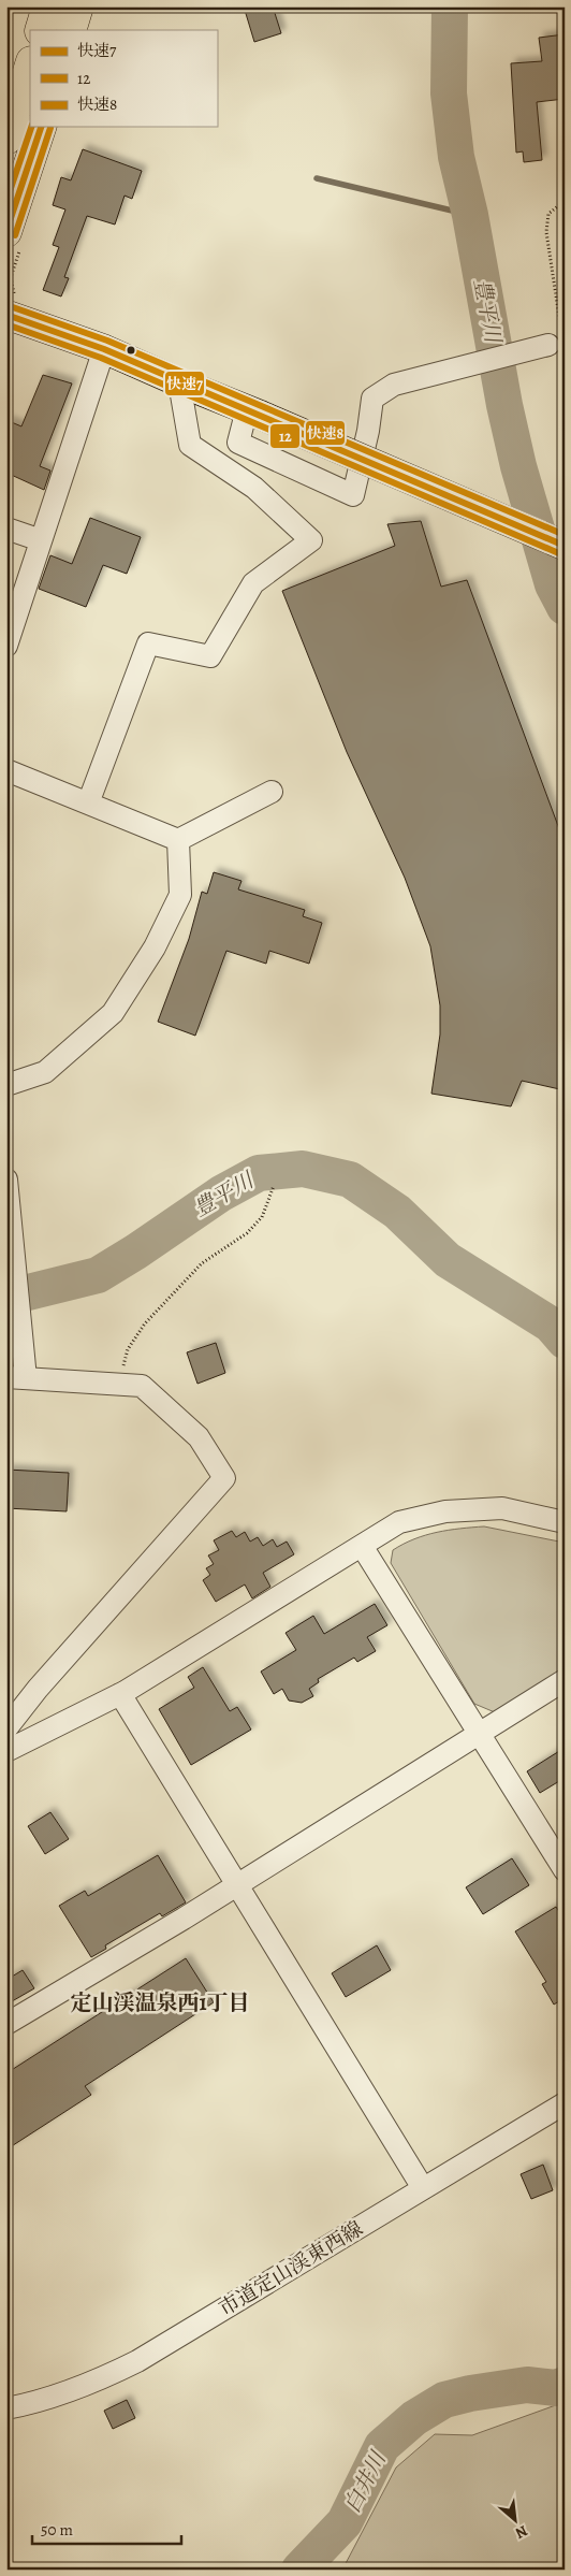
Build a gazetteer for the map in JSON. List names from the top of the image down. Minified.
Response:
{"streets":{"street":["市道定山渓東西線"]},"districts":["定山渓温泉西1丁目"],"water":["豊平川","白井川"],"lines":["transit line 快速7","transit line 快速8","transit line 12"],"legend":["快速7","12","快速8"],"scale_bar":"50 m","north":"bottom right"}
